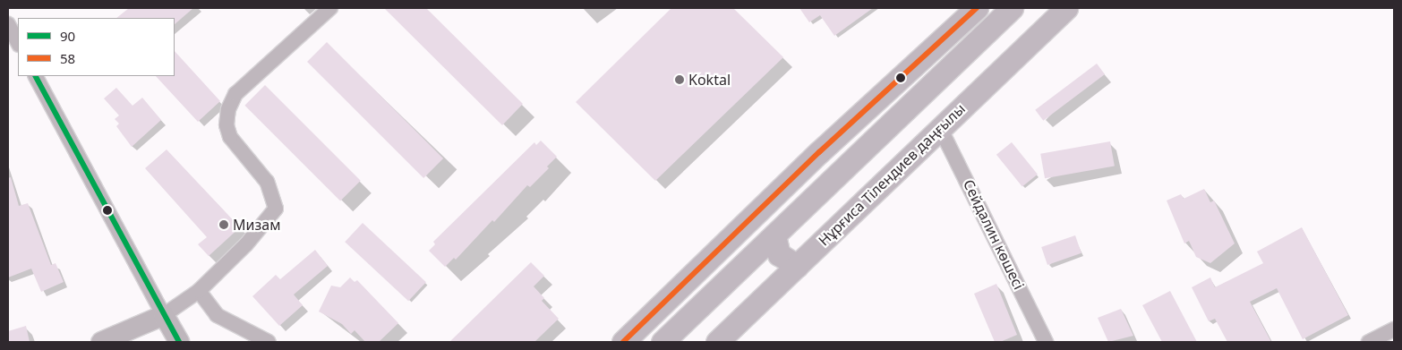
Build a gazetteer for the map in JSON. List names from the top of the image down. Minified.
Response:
{"streets":{"main road":["Нұрғиса Тілендиев даңғылы"],"street":["Сейдалин көшесі"]},"crossings":[["Нұрғиса Тілендиев даңғылы","Сейдалин көшесі"]],"places":["Koktal","Мизам"],"lines":["transit line 58","transit line 90"],"legend":["90","58"]}
